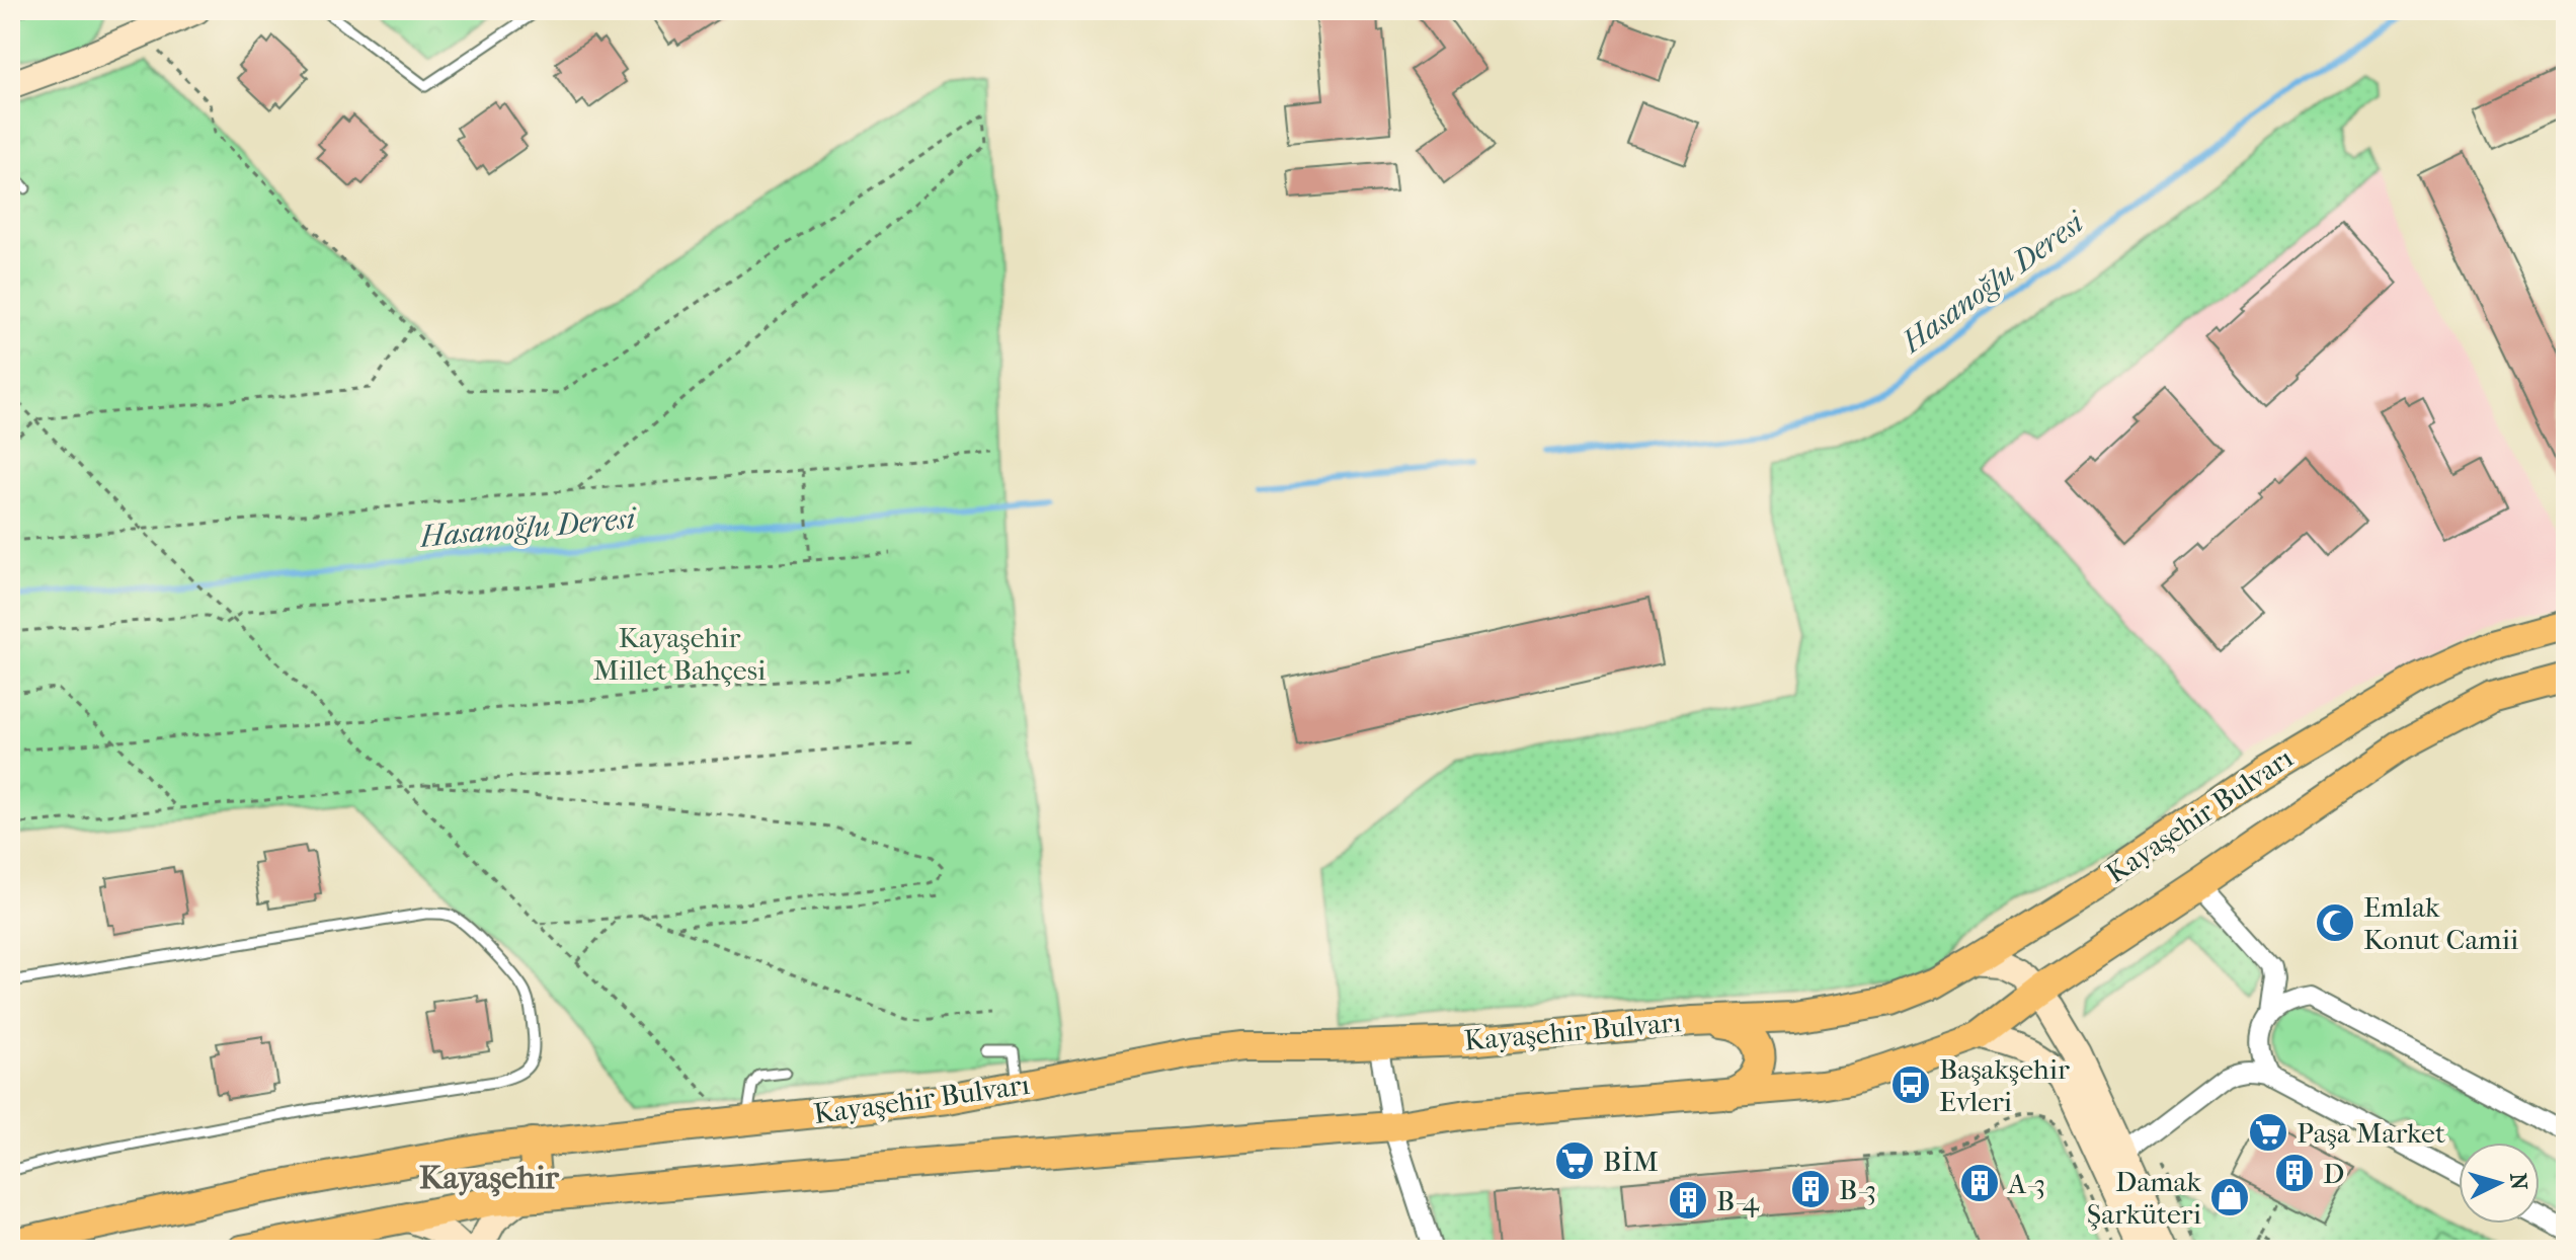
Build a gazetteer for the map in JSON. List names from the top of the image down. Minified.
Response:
{"streets":{"main road":["Kayaşehir Bulvarı"]},"districts":["Kayaşehir"],"water":["Hasanoğlu Deresi"],"parks":["Kayaşehir Millet Bahçesi"],"places":{"mosque":["Emlak Konut Camii"],"bus stop":["Başakşehir Evleri"],"supermarket":["Paşa Market","BİM"],"building":["D","A-3","B-3","B-4"],"shop":["Damak Şarküteri"]},"north":"right"}
